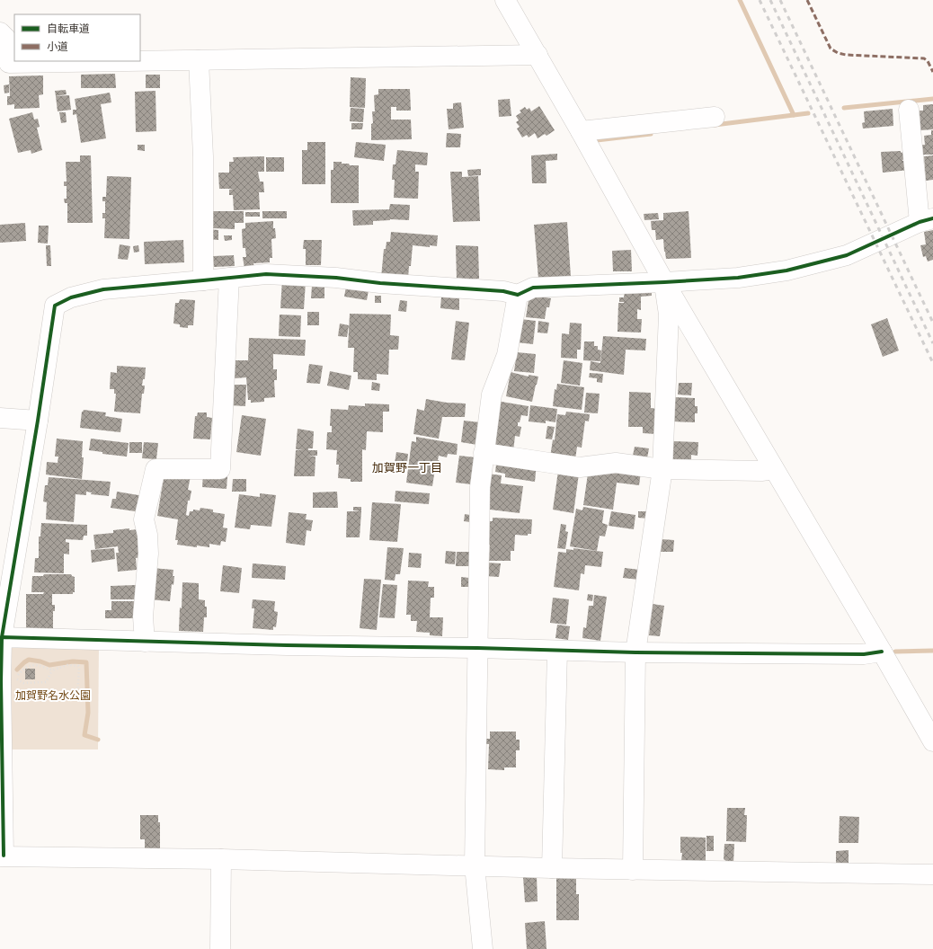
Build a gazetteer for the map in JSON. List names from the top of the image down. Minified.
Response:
{"districts":["加賀野一丁目"],"parks":["加賀野名水公園"],"legend":["自転車道","小道"]}
